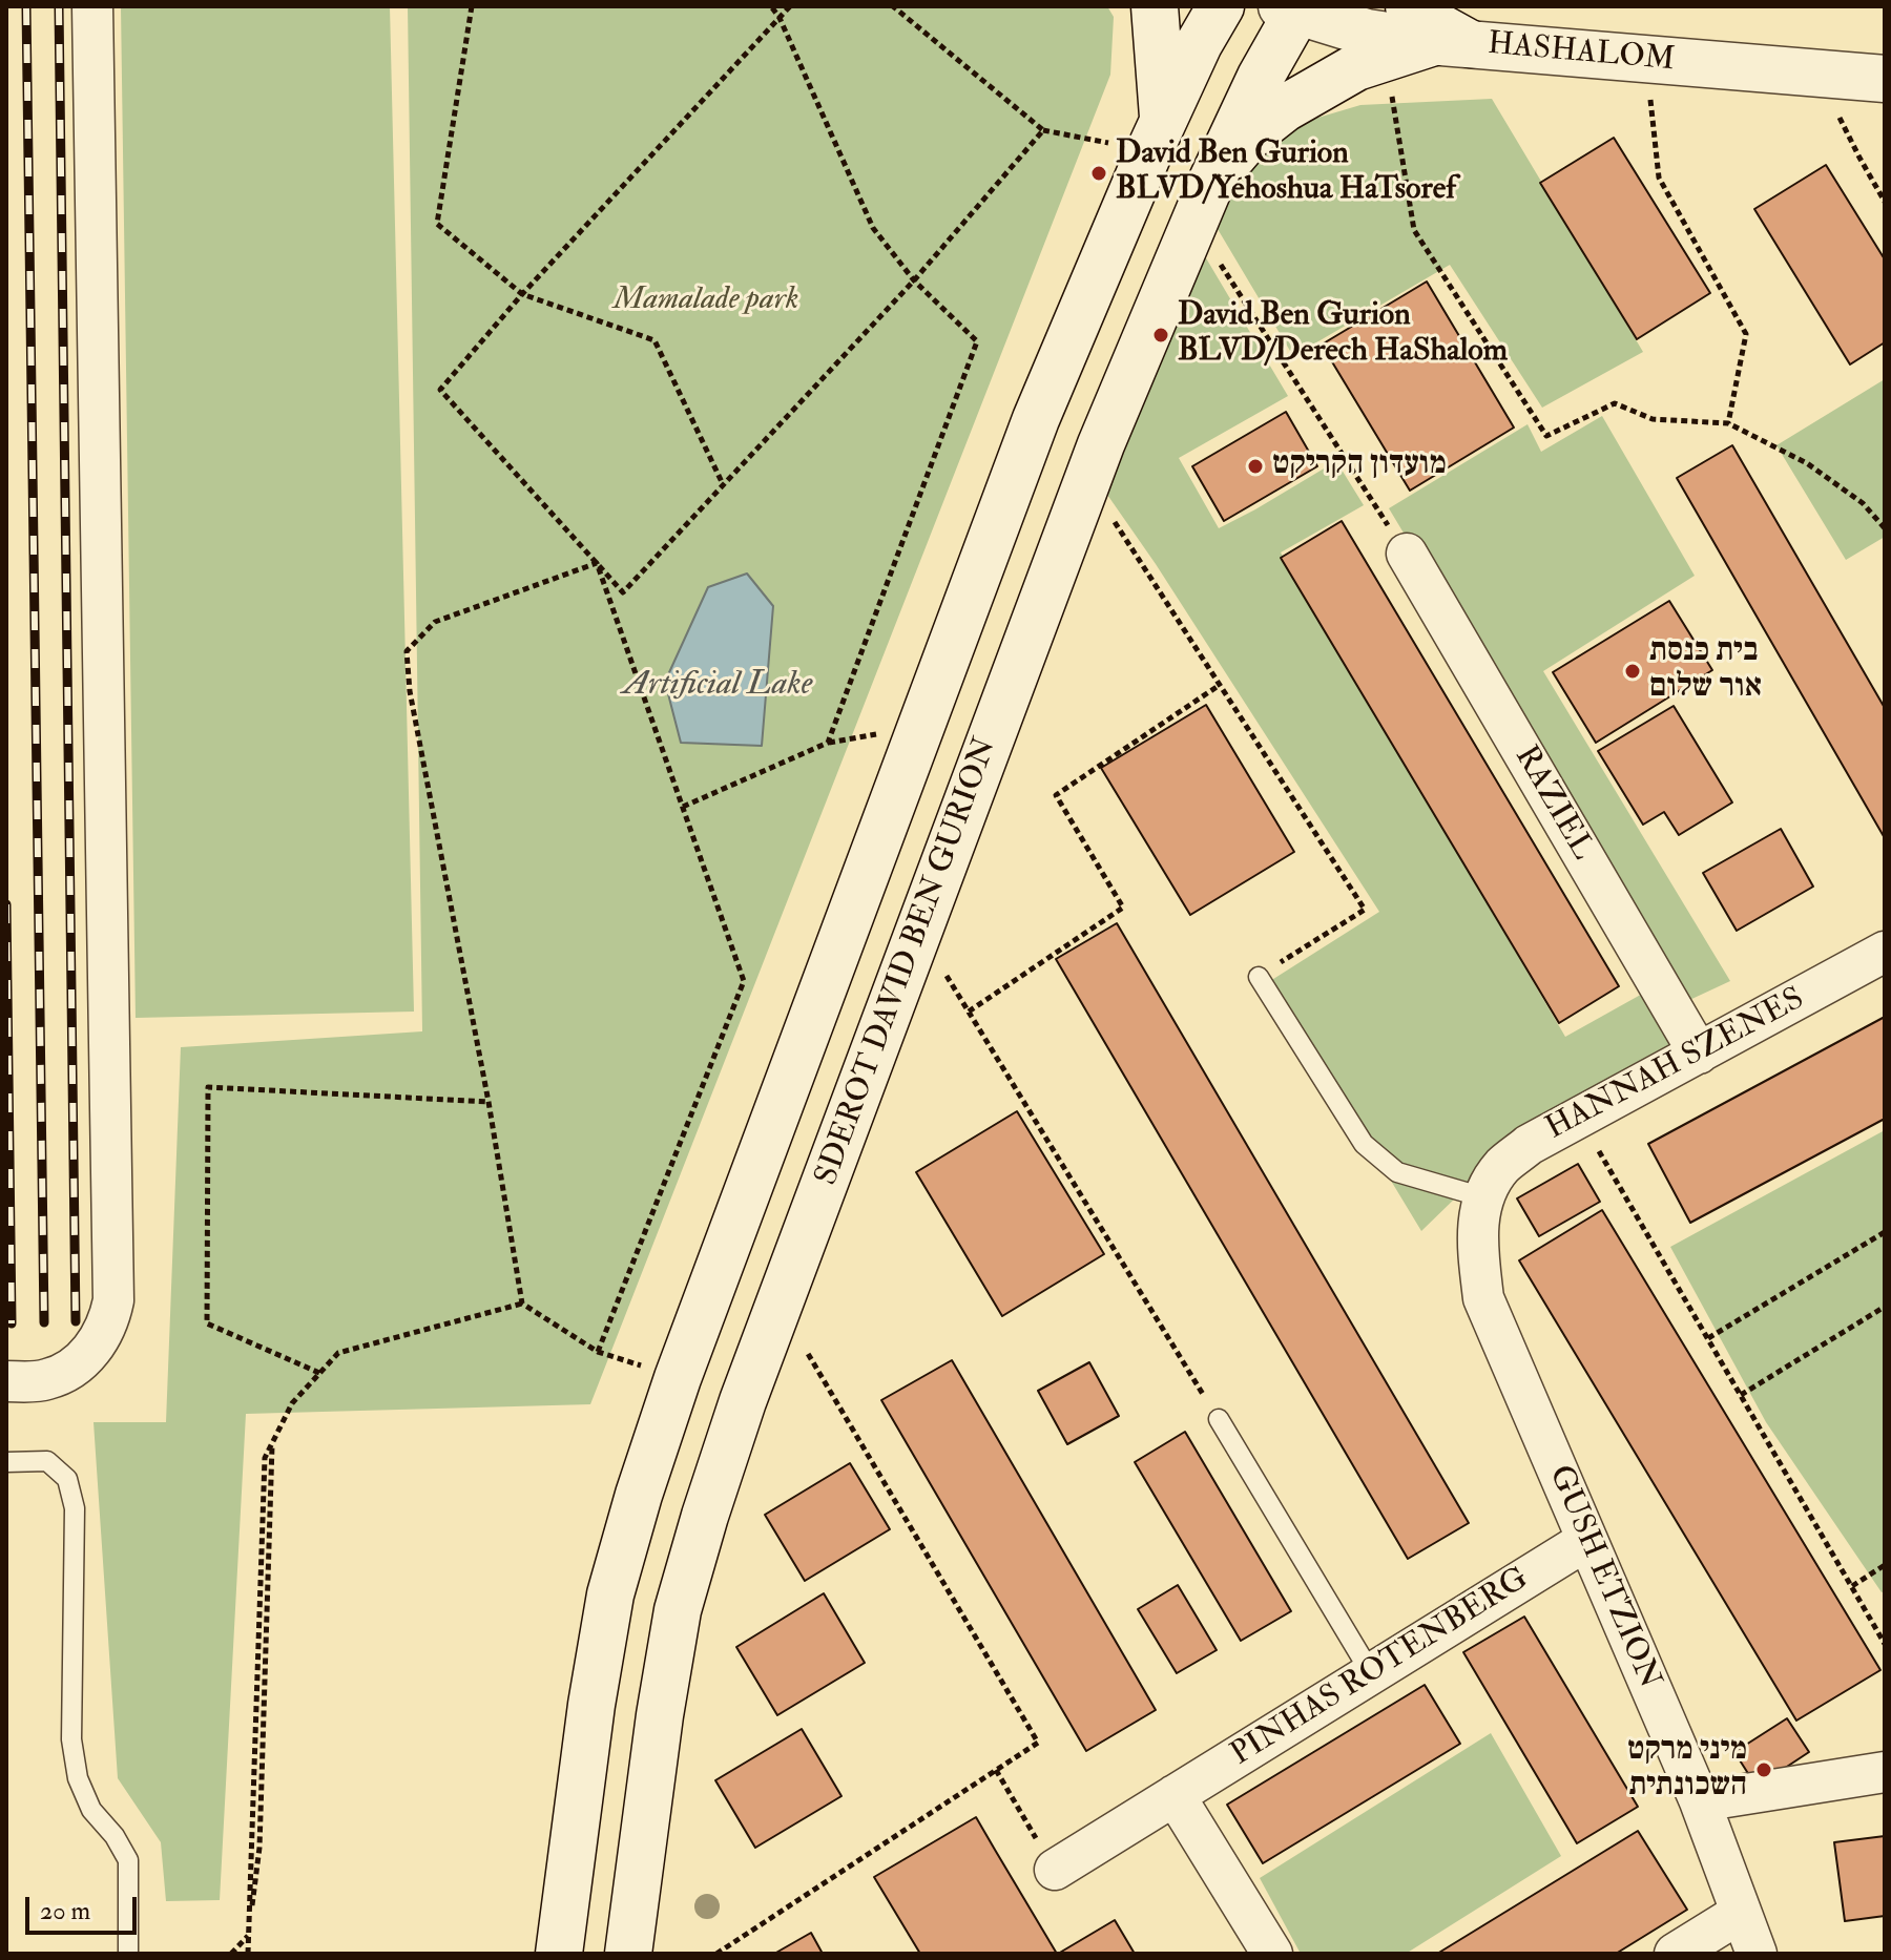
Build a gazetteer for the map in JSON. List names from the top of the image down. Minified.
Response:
{"streets":{"main road":["HASHALOM","SDEROT DAVID BEN GURION"],"street":["RAZIEL","HANNAH SZENES","GUSH ETZION","PINHAS ROTENBERG"]},"crossings":[["HASHALOM","SDEROT DAVID BEN GURION"],["RAZIEL","HANNAH SZENES"],["HANNAH SZENES","GUSH ETZION"],["GUSH ETZION","PINHAS ROTENBERG"]],"water":["Artificial Lake"],"parks":["Mamalade park"],"places":["David Ben Gurion BLVD/Yehoshua HaTsoref","David Ben Gurion BLVD/Derech HaShalom","מועדון הקריקט","בית כנסת אור שלום","מיני מרקט השכונתית"],"scale_bar":"20 m"}
